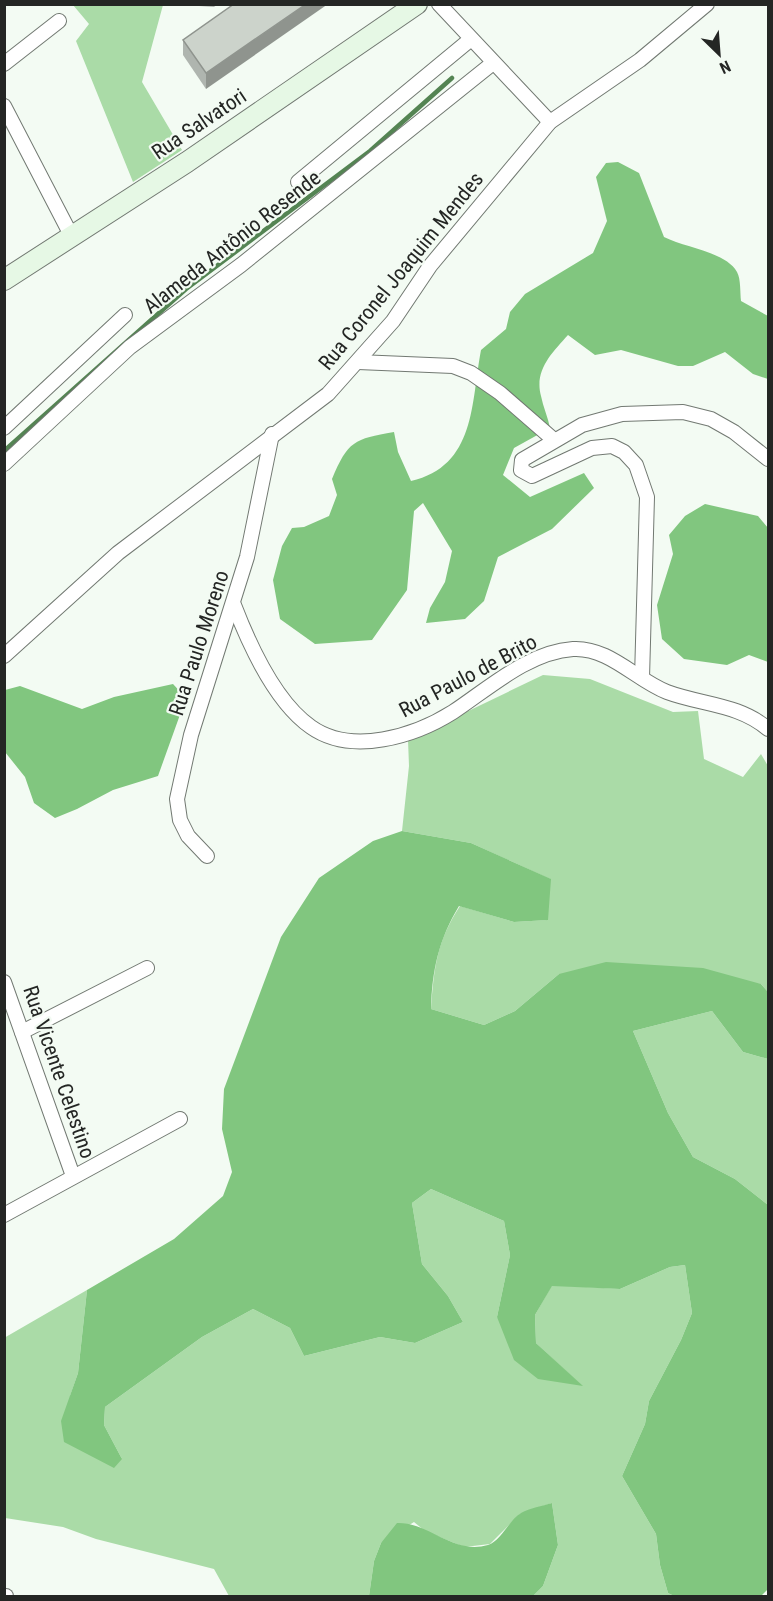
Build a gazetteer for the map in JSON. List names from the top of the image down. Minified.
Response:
{"streets":{"street":["Rua Salvatori","Alameda Antônio Resende","Rua Coronel Joaquim Mendes","Rua Paulo Moreno","Rua Paulo de Brito","Rua Vicente Celestino"]},"crossings":[["Rua Coronel Joaquim Mendes","Rua Paulo Moreno"],["Rua Paulo Moreno","Rua Paulo de Brito"]],"north":"bottom right"}
